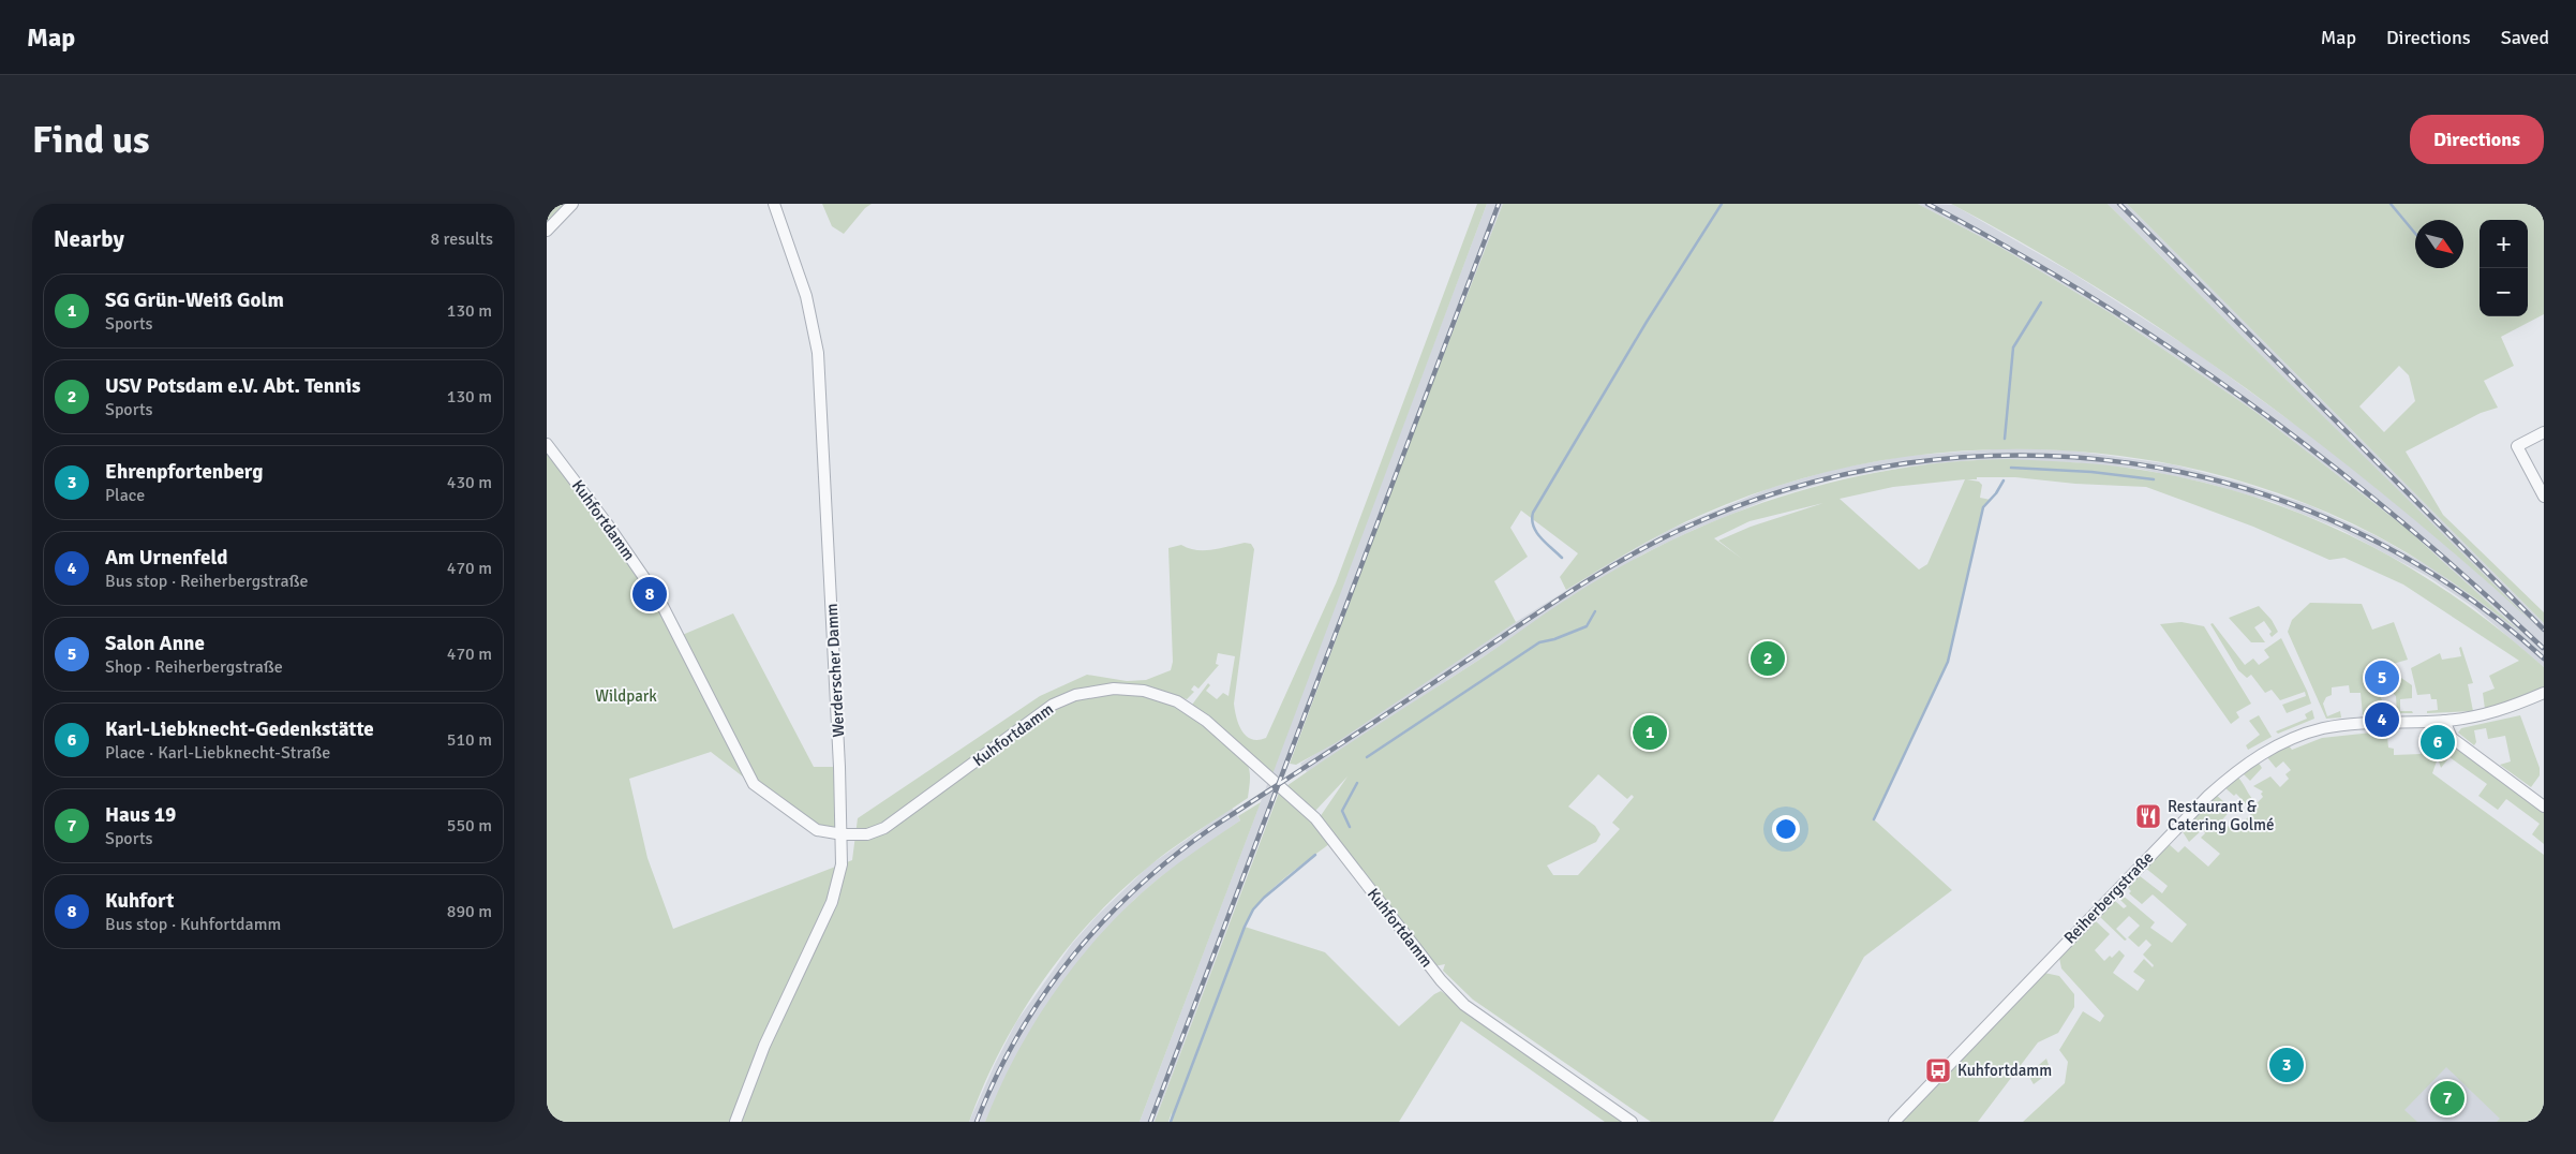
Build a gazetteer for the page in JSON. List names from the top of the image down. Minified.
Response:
{"streets":{"street":["Kuhfortdamm","Werderscher Damm","Reiherbergstraße"]},"crossings":[["Kuhfortdamm","Werderscher Damm"]],"parks":["Wildpark"],"places":{"restaurant":["Restaurant & Catering Golmé"],"bus stop":["Kuhfortdamm"]},"north":"bottom right","page":{"header":"Map","nav":["Map","Directions","Saved"],"buttons":"Directions","title":"Find us","heading":["Nearby","8 results"],"map_buttons":["+","−"],"list":[{"mark":"1","name":"SG Grün-Weiß Golm","note":"Sports","value":"130 m"},{"mark":"2","name":"USV Potsdam e.V. Abt. Tennis","note":"Sports","value":"130 m"},{"mark":"3","name":"Ehrenpfortenberg","note":"Place","value":"430 m"},{"mark":"4","name":"Am Urnenfeld","note":"Bus stop · Reiherbergstraße","value":"470 m"},{"mark":"5","name":"Salon Anne","note":"Shop · Reiherbergstraße","value":"470 m"},{"mark":"6","name":"Karl-Liebknecht-Gedenkstätte","note":"Place · Karl-Liebknecht-Straße","value":"510 m"},{"mark":"7","name":"Haus 19","note":"Sports","value":"550 m"},{"mark":"8","name":"Kuhfort","note":"Bus stop · Kuhfortdamm","value":"890 m"}],"pins":["8","2","5","4","1","6","3","7"]}}
